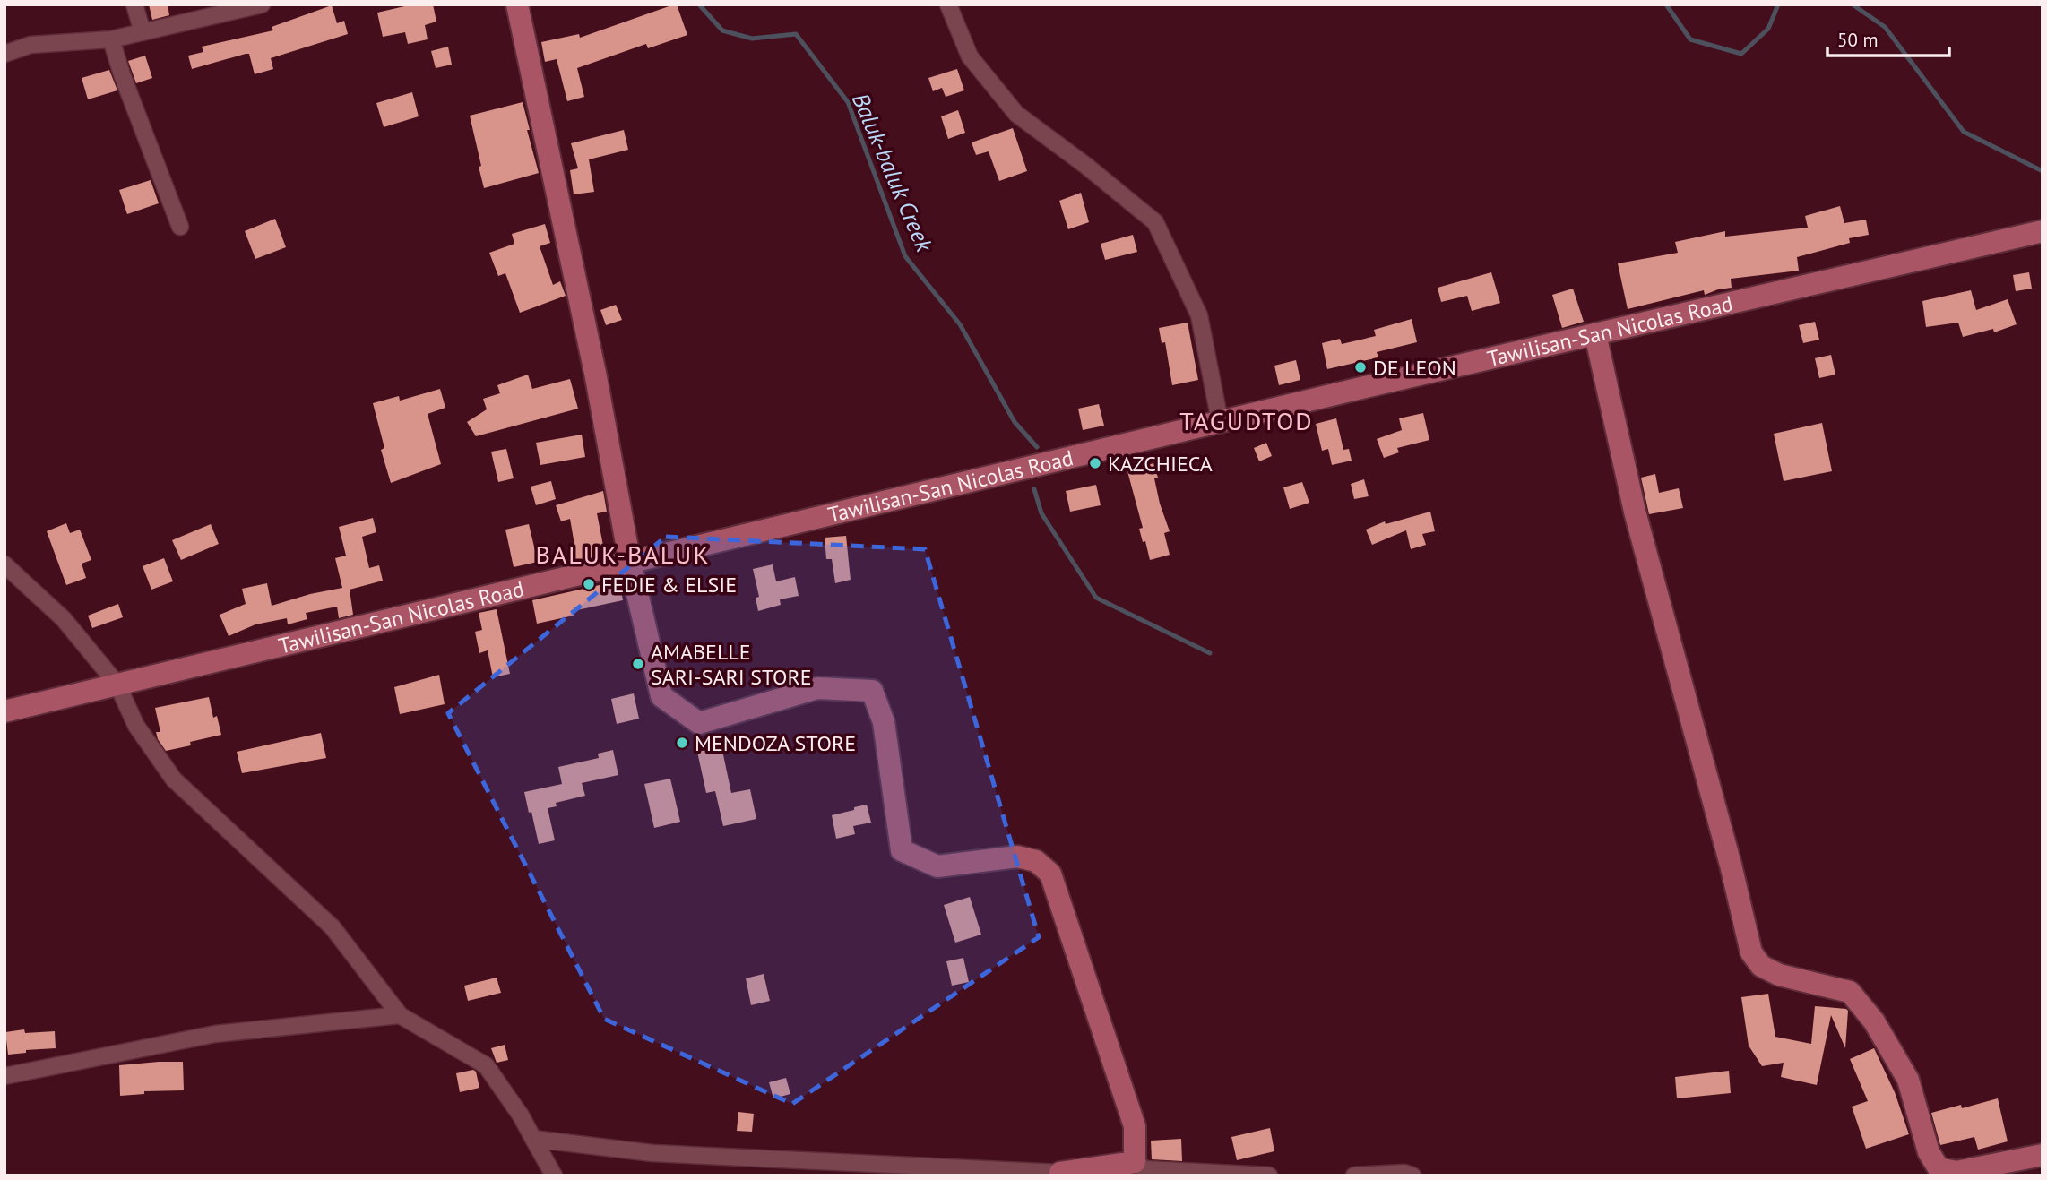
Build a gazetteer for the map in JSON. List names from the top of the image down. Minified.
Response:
{"streets":{"street":["Tawilisan-San Nicolas Road"]},"districts":["TAGUDTOD","BALUK-BALUK"],"water":["Baluk-baluk Creek"],"places":["DE LEON","KAZCHIECA","FEDIE & ELSIE","AMABELLE SARI-SARI STORE","MENDOZA STORE"],"scale_bar":"50 m"}
